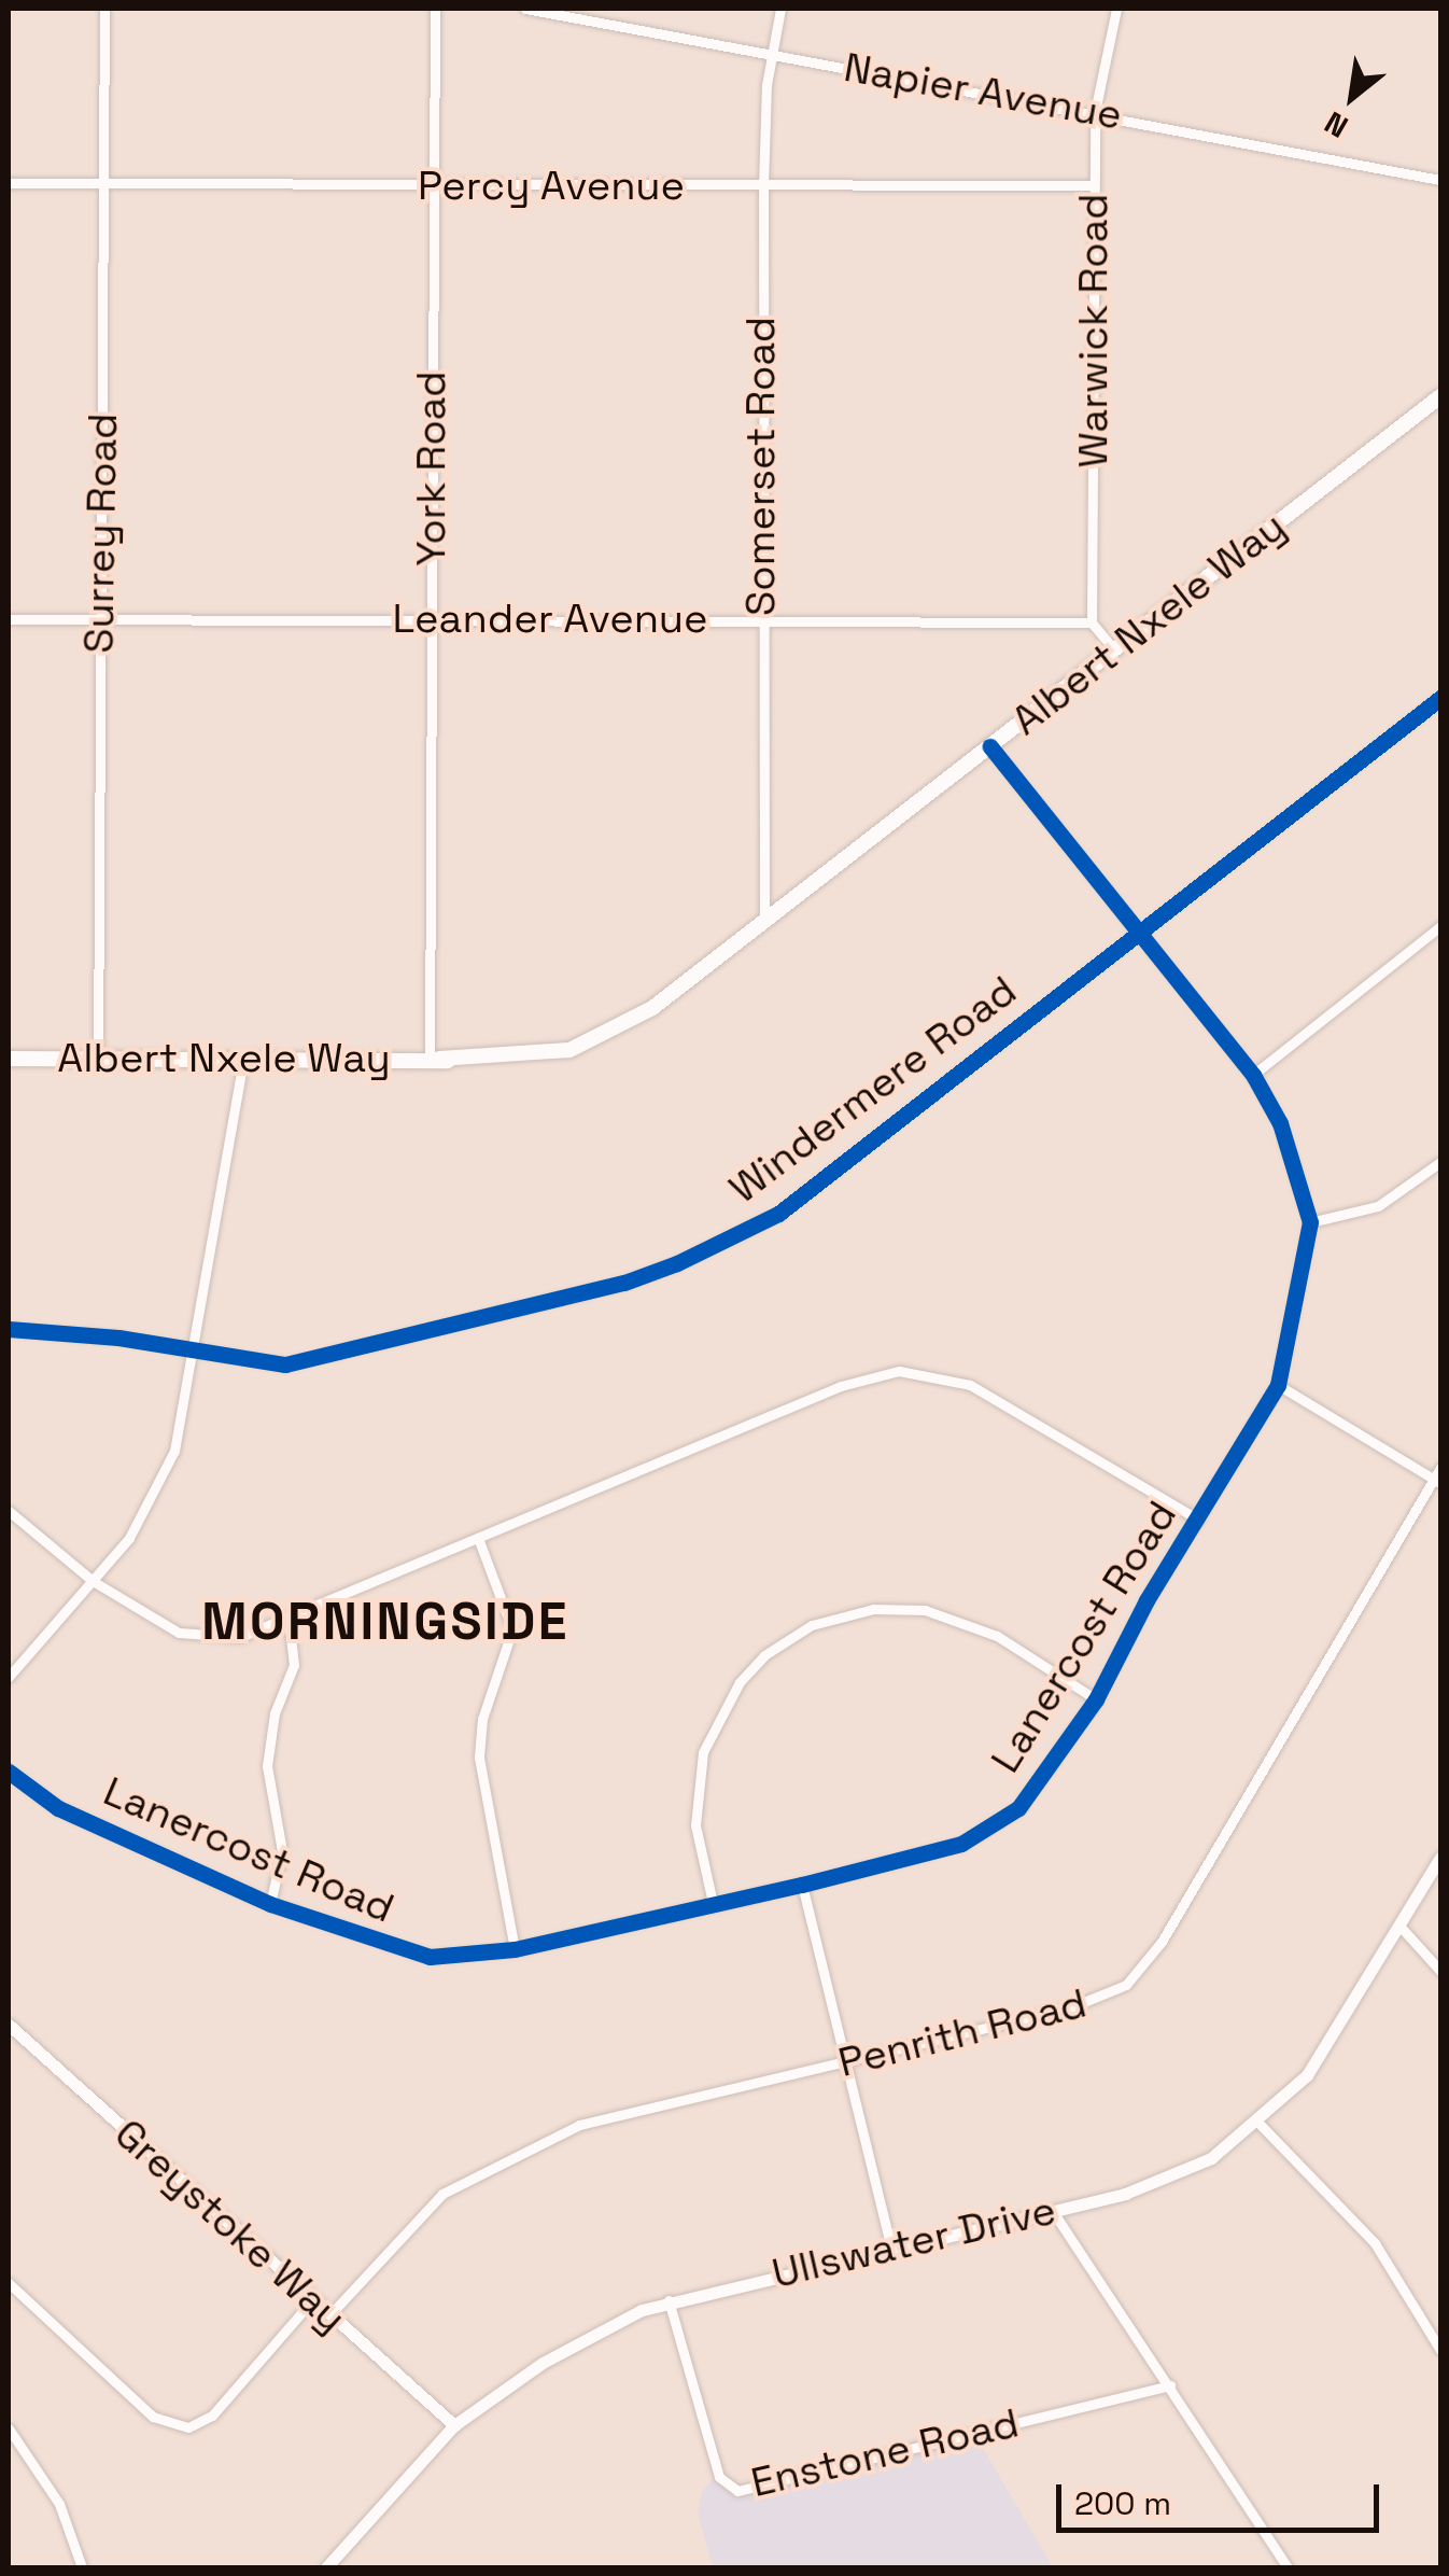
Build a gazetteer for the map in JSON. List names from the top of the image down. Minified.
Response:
{"streets":{"main road":["Albert Nxele Way"],"street":["Napier Avenue","Percy Avenue","Warwick Road","Somerset Road","York Road","Surrey Road","Leander Avenue","Windermere Road","Lanercost Road","Penrith Road","Greystoke Way","Ullswater Drive","Enstone Road"]},"crossings":[["Napier Avenue","Warwick Road"],["Napier Avenue","Somerset Road"],["Percy Avenue","Warwick Road"],["Percy Avenue","Somerset Road"],["Percy Avenue","York Road"],["Percy Avenue","Surrey Road"],["Warwick Road","Leander Avenue"],["Somerset Road","Leander Avenue"],["Somerset Road","Albert Nxele Way"],["York Road","Leander Avenue"],["York Road","Albert Nxele Way"],["Surrey Road","Leander Avenue"],["Surrey Road","Albert Nxele Way"],["Albert Nxele Way","Lanercost Road"],["Windermere Road","Lanercost Road"],["Penrith Road","Greystoke Way"],["Greystoke Way","Ullswater Drive"],["Ullswater Drive","Enstone Road"]],"districts":["MORNINGSIDE"],"scale_bar":"200 m","north":"bottom left"}
